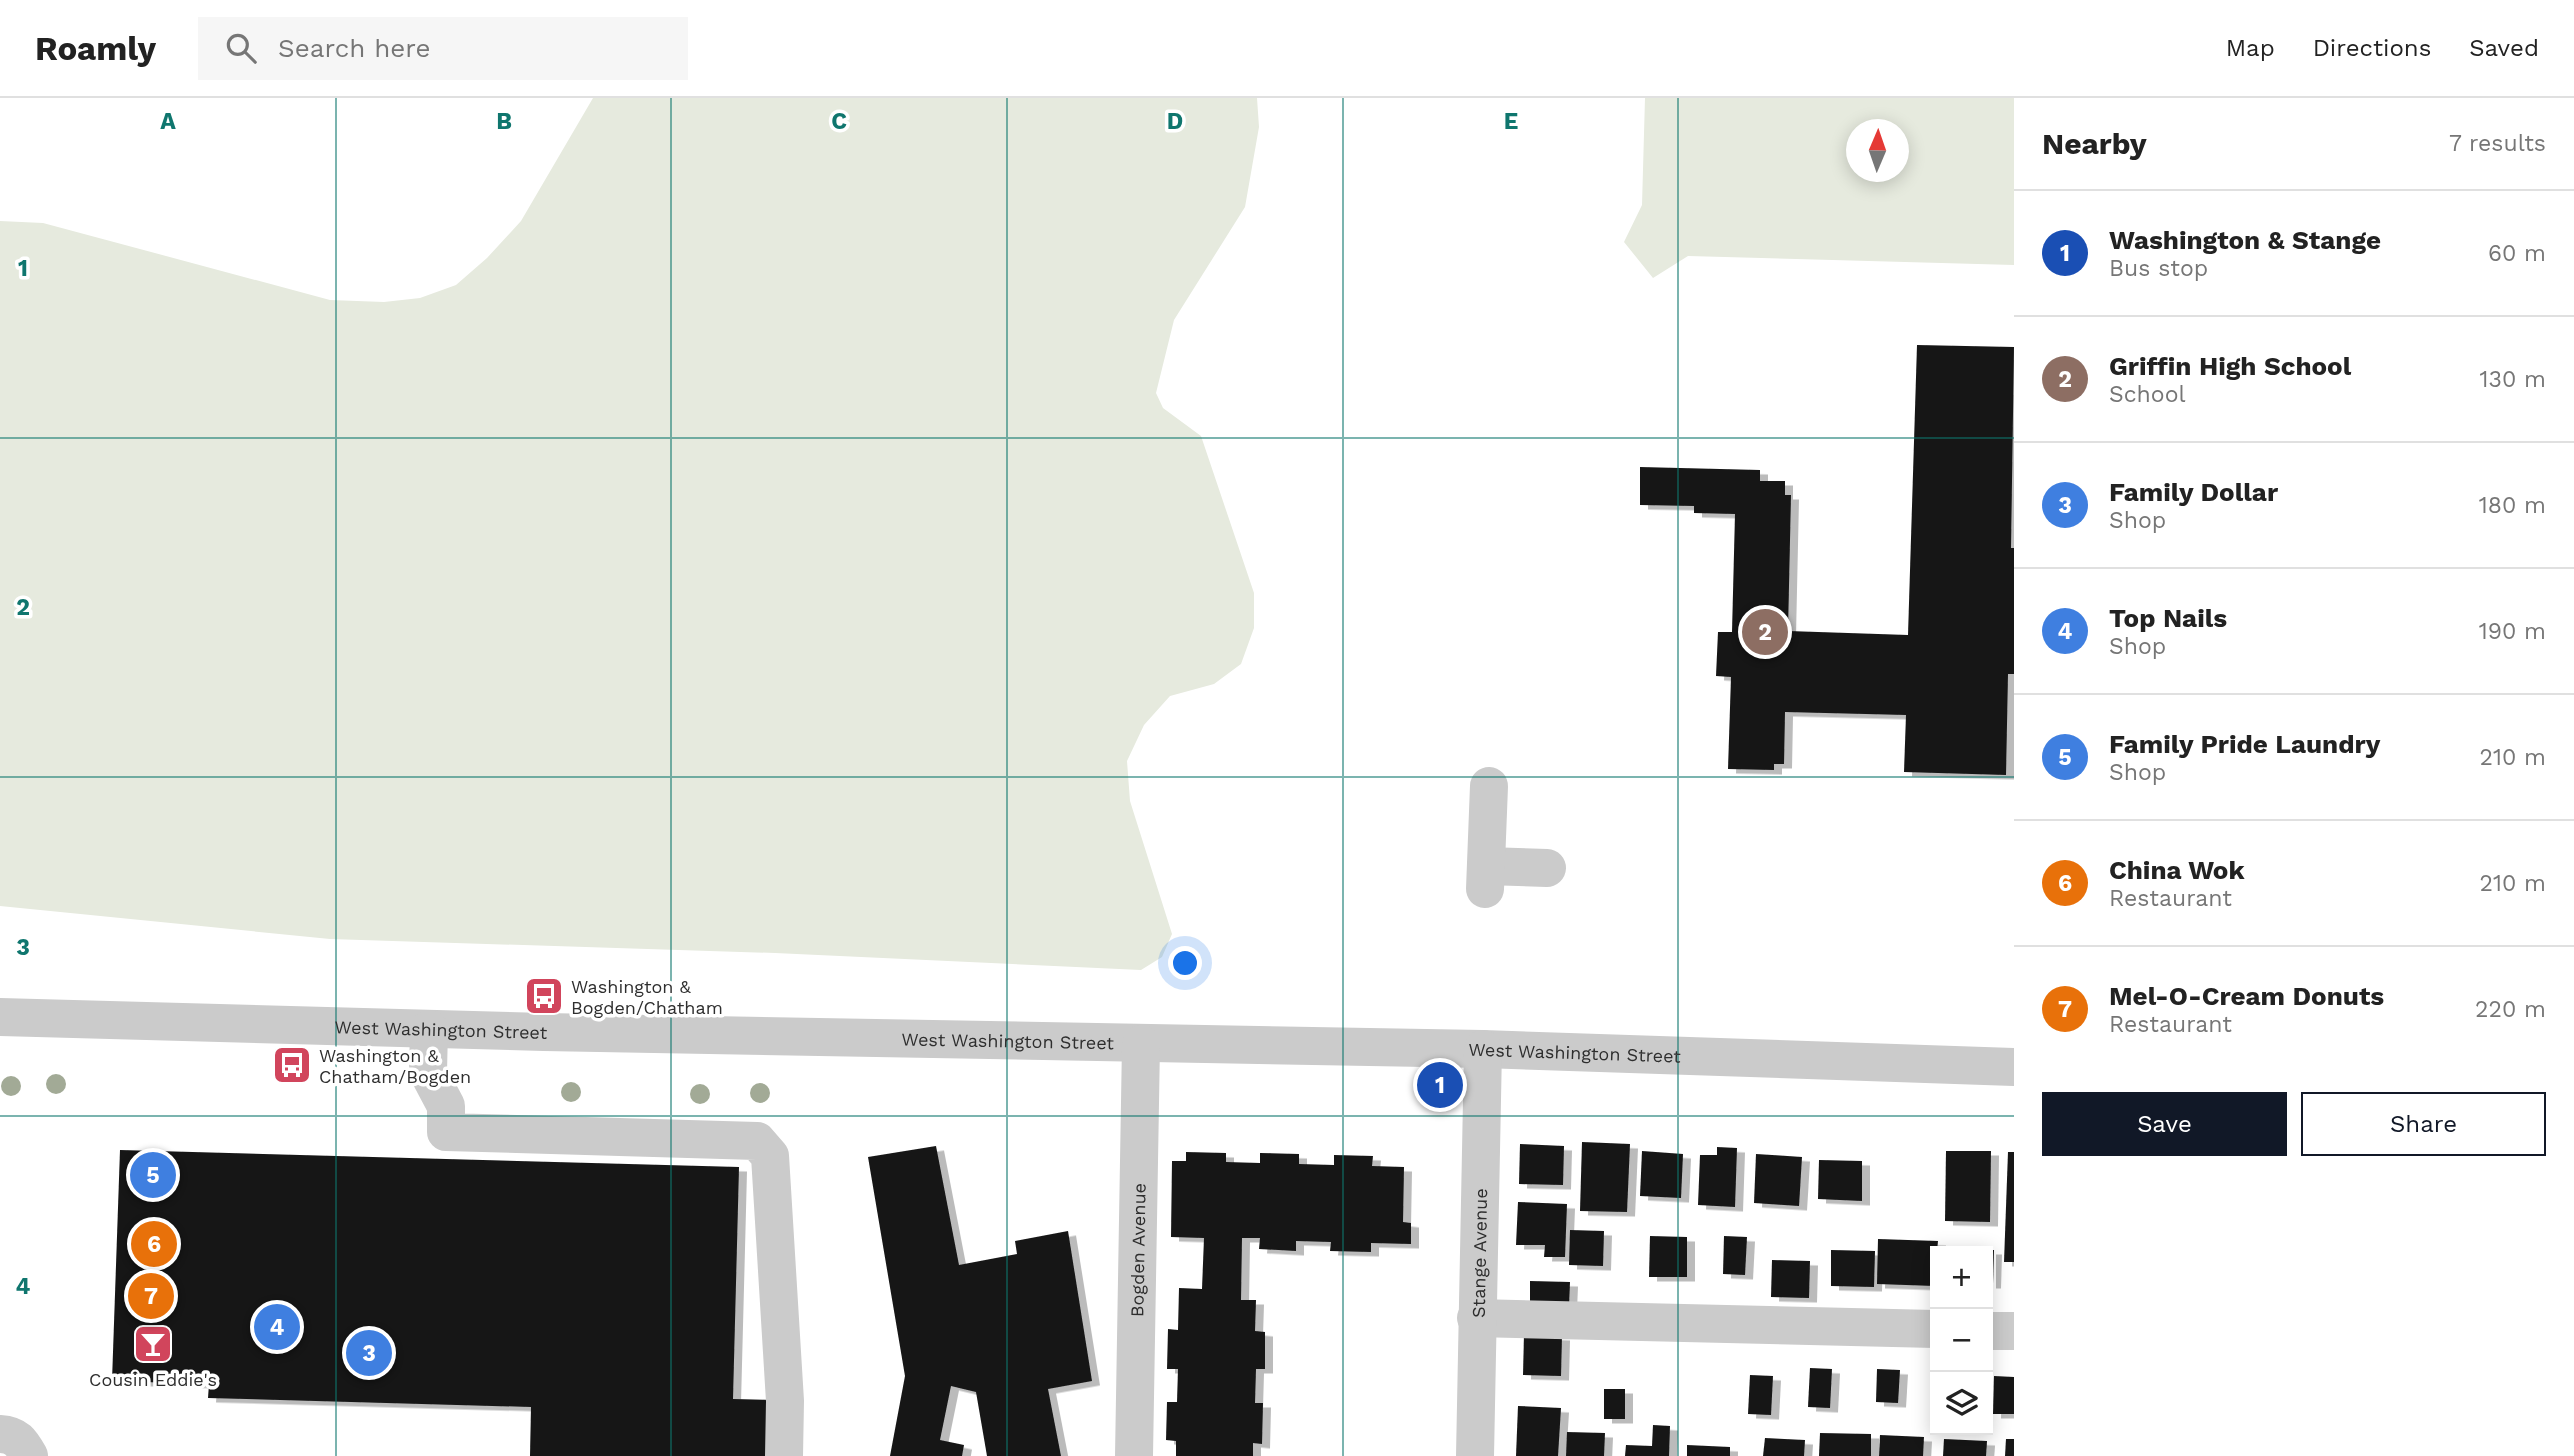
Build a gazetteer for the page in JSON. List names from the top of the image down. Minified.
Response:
{"streets":{"street":["West Washington Street","Bogden Avenue","Stange Avenue"]},"crossings":[["West Washington Street","Bogden Avenue"],["West Washington Street","Stange Avenue"]],"places":{"bus stop":["Washington & Bogden/Chatham","Washington & Chatham/Bogden"],"bar":["Cousin Eddie's"]},"north":"top","page":{"header":"Roamly","search":"Search here","nav":["Map","Directions","Saved"],"heading":["Nearby","7 results"],"list":[{"mark":"1","name":"Washington & Stange","note":"Bus stop","value":"60 m"},{"mark":"2","name":"Griffin High School","note":"School","value":"130 m"},{"mark":"3","name":"Family Dollar","note":"Shop","value":"180 m"},{"mark":"4","name":"Top Nails","note":"Shop","value":"190 m"},{"mark":"5","name":"Family Pride Laundry","note":"Shop","value":"210 m"},{"mark":"6","name":"China Wok","note":"Restaurant","value":"210 m"},{"mark":"7","name":"Mel-O-Cream Donuts","note":"Restaurant","value":"220 m"}],"pins":["2","1","5","6","7","4","3"],"buttons":["Save","Share"],"map_buttons":["+","−"]},"grid":{"columns":["A","B","C","D","E"],"rows":["1","2","3","4"]}}
